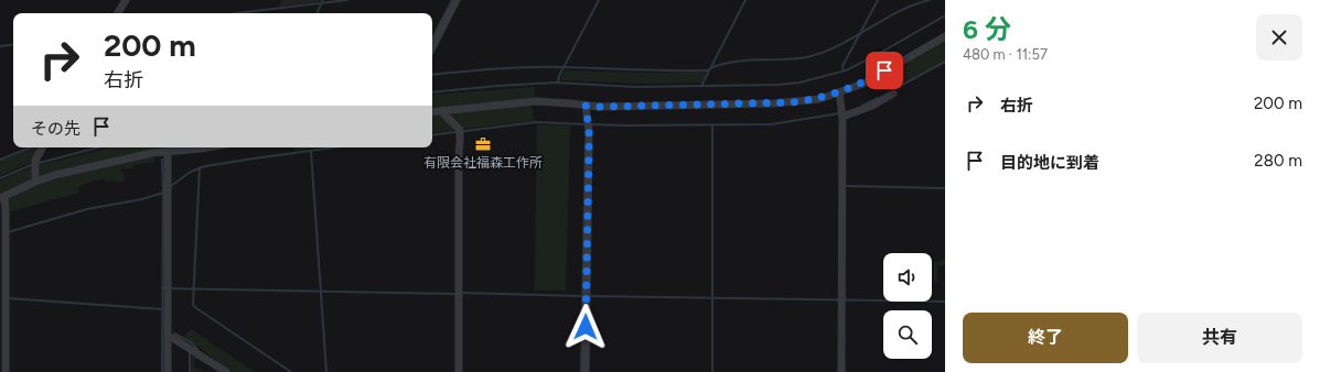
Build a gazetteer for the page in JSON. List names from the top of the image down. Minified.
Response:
{"places":{"office":["有限会社福森工作所"]},"page":{"heading":["6 分","480 m · 11:57"],"turn":["200 m","右折"],"list":[{"name":"右折","value":"200 m"},{"name":"目的地に到着","value":"280 m"}],"then":"その先","buttons":["終了","共有"]}}
